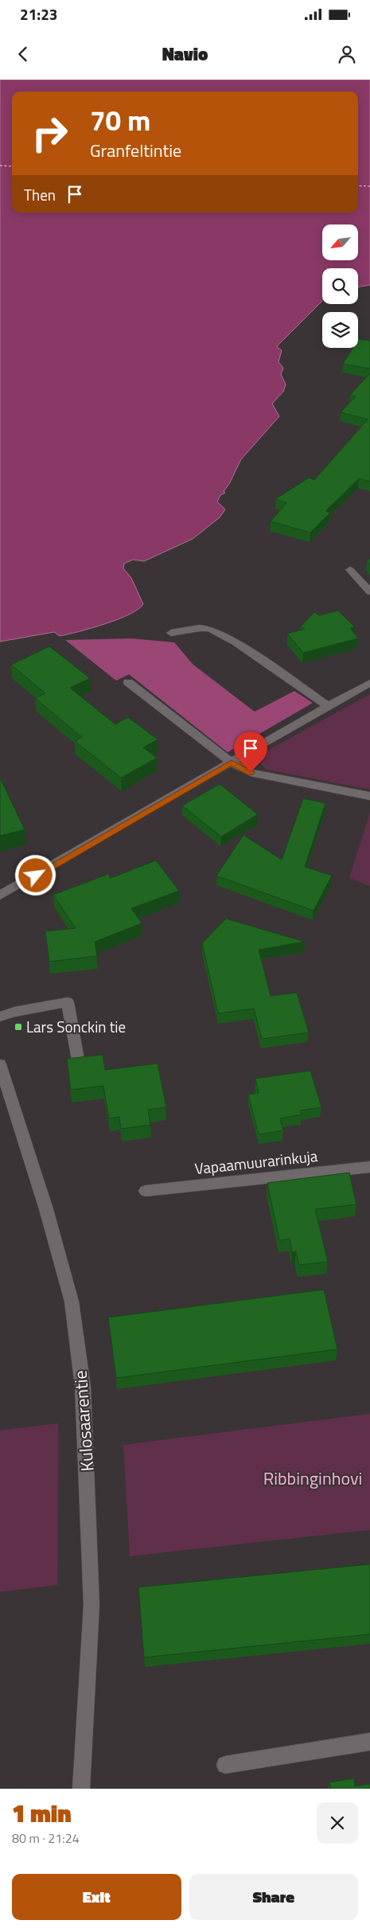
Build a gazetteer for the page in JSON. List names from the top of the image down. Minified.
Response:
{"streets":{"street":["Vapaamuurarinkuja","Kulosaarentie"]},"parks":["Ribbinginhovi"],"places":{"transit":["Lars Sonckin tie"]},"north":"bottom left","page":{"status":"21:23","header":"Navio","turn":["70 m","Granfeltintie"],"then":"Then","heading":["1 min","80 m · 21:24"],"buttons":["Exit","Share"]}}
